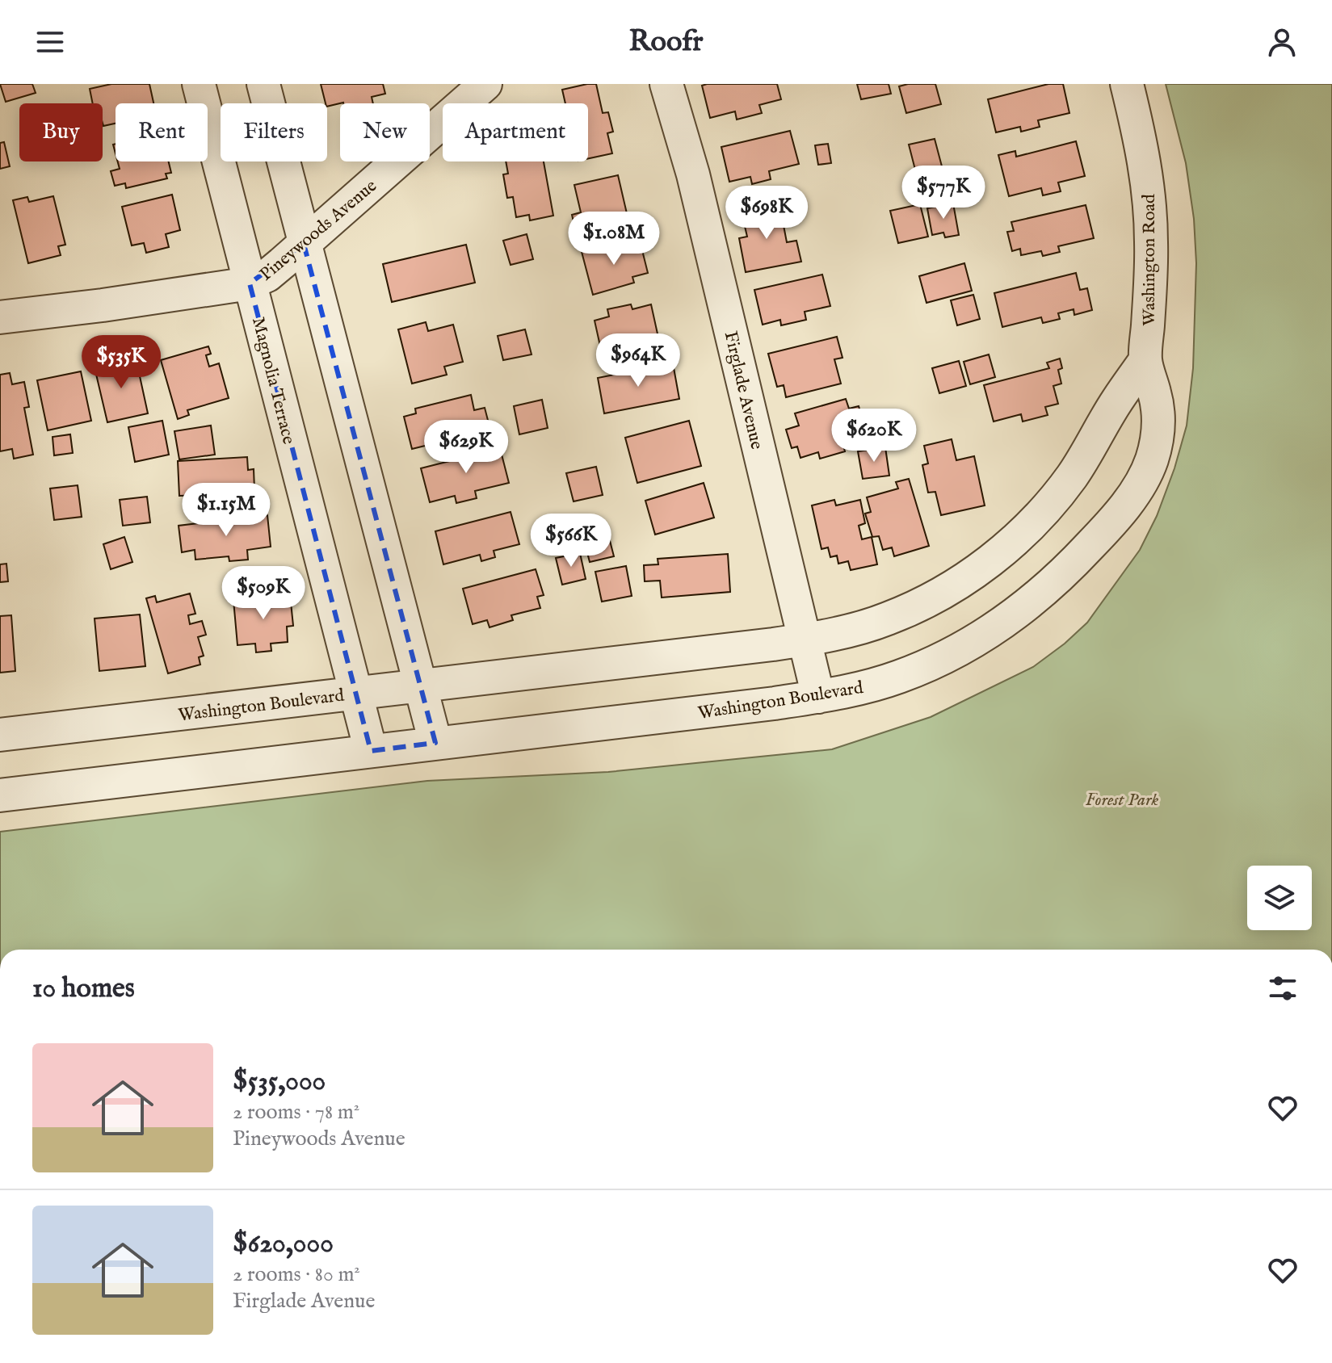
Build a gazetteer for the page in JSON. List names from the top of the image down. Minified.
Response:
{"streets":{"street":["Pineywoods Avenue","Washington Road","Magnolia Terrace","Firglade Avenue","Washington Boulevard"]},"crossings":[["Pineywoods Avenue","Magnolia Terrace"],["Washington Road","Washington Boulevard"],["Magnolia Terrace","Washington Boulevard"],["Firglade Avenue","Washington Boulevard"]],"parks":["Forest Park"],"page":{"header":"Roofr","chip":["Buy","Rent","Filters","New","Apartment"],"price":["$577K","$698K","$1.08M","$964K","$535K","$620K","$629K","$1.15M","$566K","$509K"],"heading":"10 homes","list":[{"name":"$535,000","note":"2 rooms · 78 m² · Pineywoods Avenue"},{"name":"$620,000","note":"2 rooms · 80 m² · Firglade Avenue"}]}}
